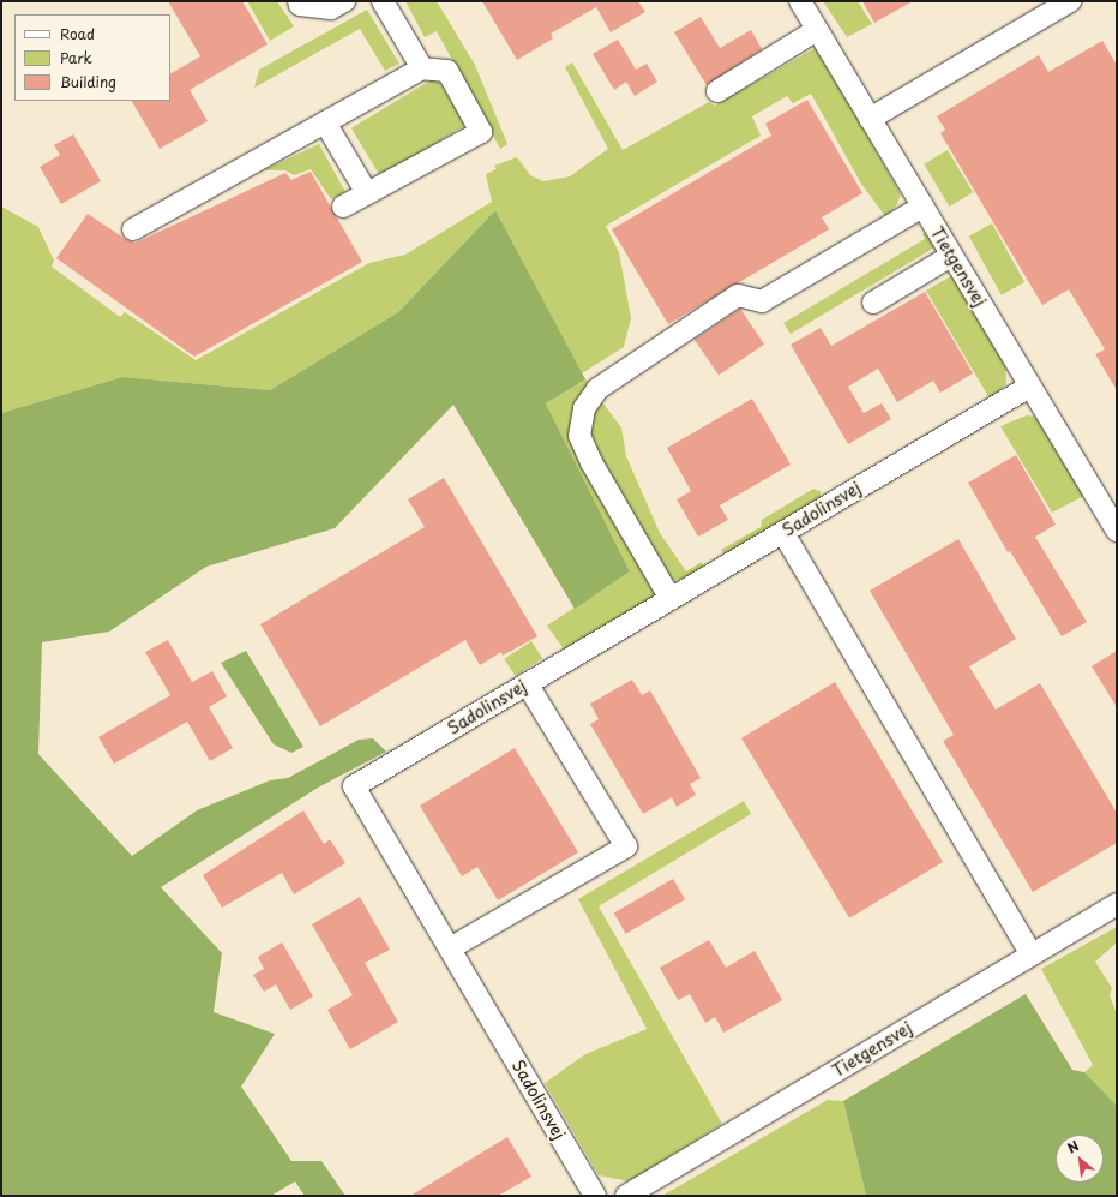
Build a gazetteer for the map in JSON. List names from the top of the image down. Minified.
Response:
{"streets":{"street":["Tietgensvej","Sadolinsvej"]},"crossings":[["Tietgensvej","Sadolinsvej"]],"legend":["Road","Park","Building"],"north":"top left"}
